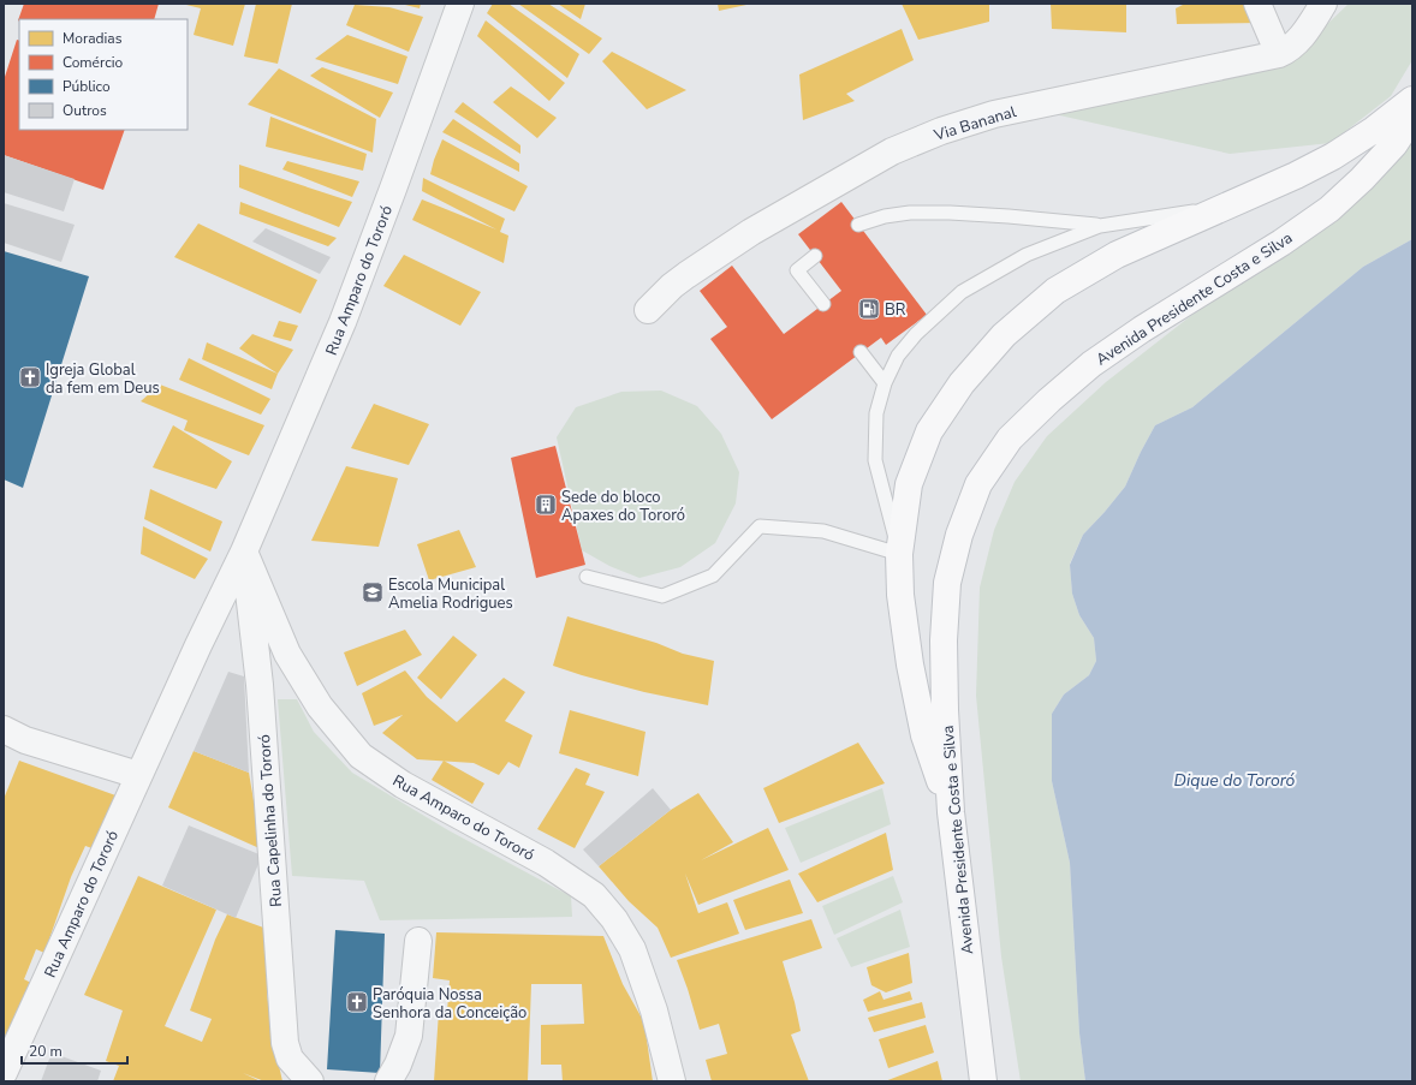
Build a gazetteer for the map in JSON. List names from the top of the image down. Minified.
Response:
{"streets":{"main road":["Avenida Presidente Costa e Silva"],"street":["Via Bananal","Rua Amparo do Tororó","Rua Capelinha do Tororó"]},"crossings":[["Rua Amparo do Tororó","Rua Capelinha do Tororó"]],"water":["Dique do Tororó"],"places":{"fuel station":["BR"],"church":["Igreja Global da fem em Deus","Paróquia Nossa Senhora da Conceição"],"building":["Sede do bloco Apaxes do Tororó"],"school or university":["Escola Municipal Amelia Rodrigues"]},"legend":["Moradias","Comércio","Público","Outros"],"scale_bar":"20 m"}
